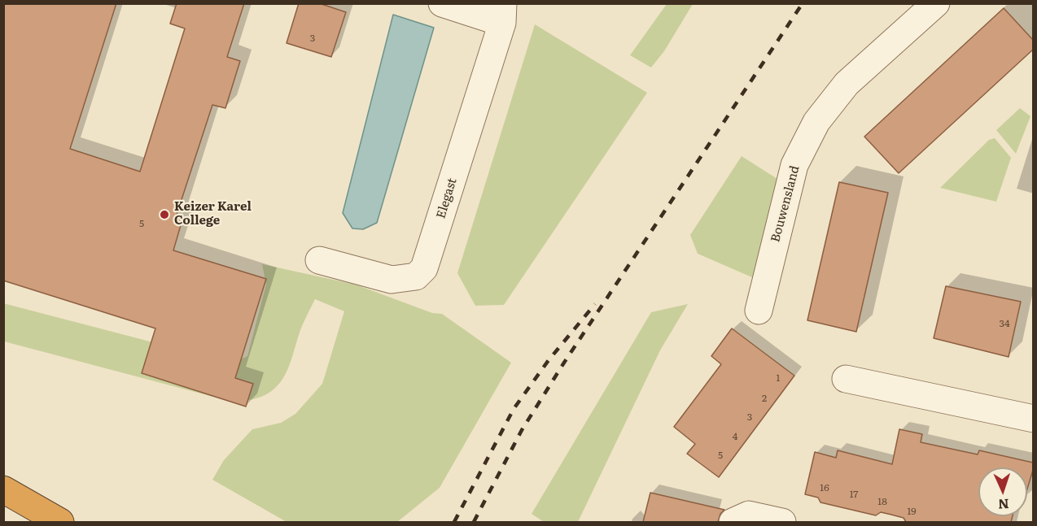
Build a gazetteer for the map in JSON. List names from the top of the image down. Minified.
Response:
{"streets":{"street":["Elegast","Bouwensland"]},"places":["Keizer Karel College"],"house_numbers":["3","5","34","1","2","3","4","5","16","17","18","19"],"north":"bottom"}
